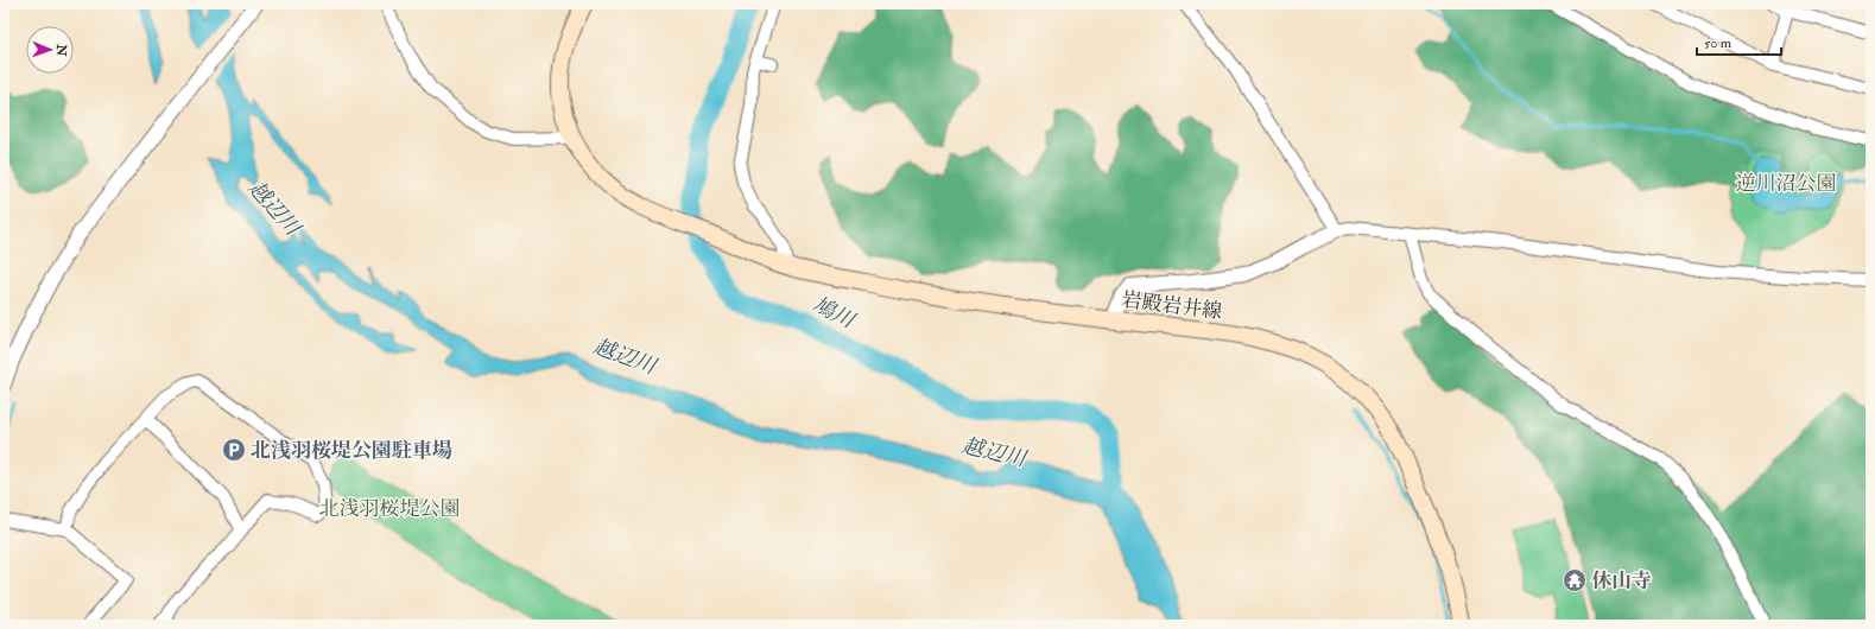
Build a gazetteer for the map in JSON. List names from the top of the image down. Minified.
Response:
{"streets":{"main road":["岩殿岩井線"]},"water":["越辺川","鳩川"],"parks":["逆川沼公園","北浅羽桜堤公園"],"places":{"parking":["北浅羽桜堤公園駐車場"],"temple":["休山寺"]},"scale_bar":"50 m","north":"right"}
